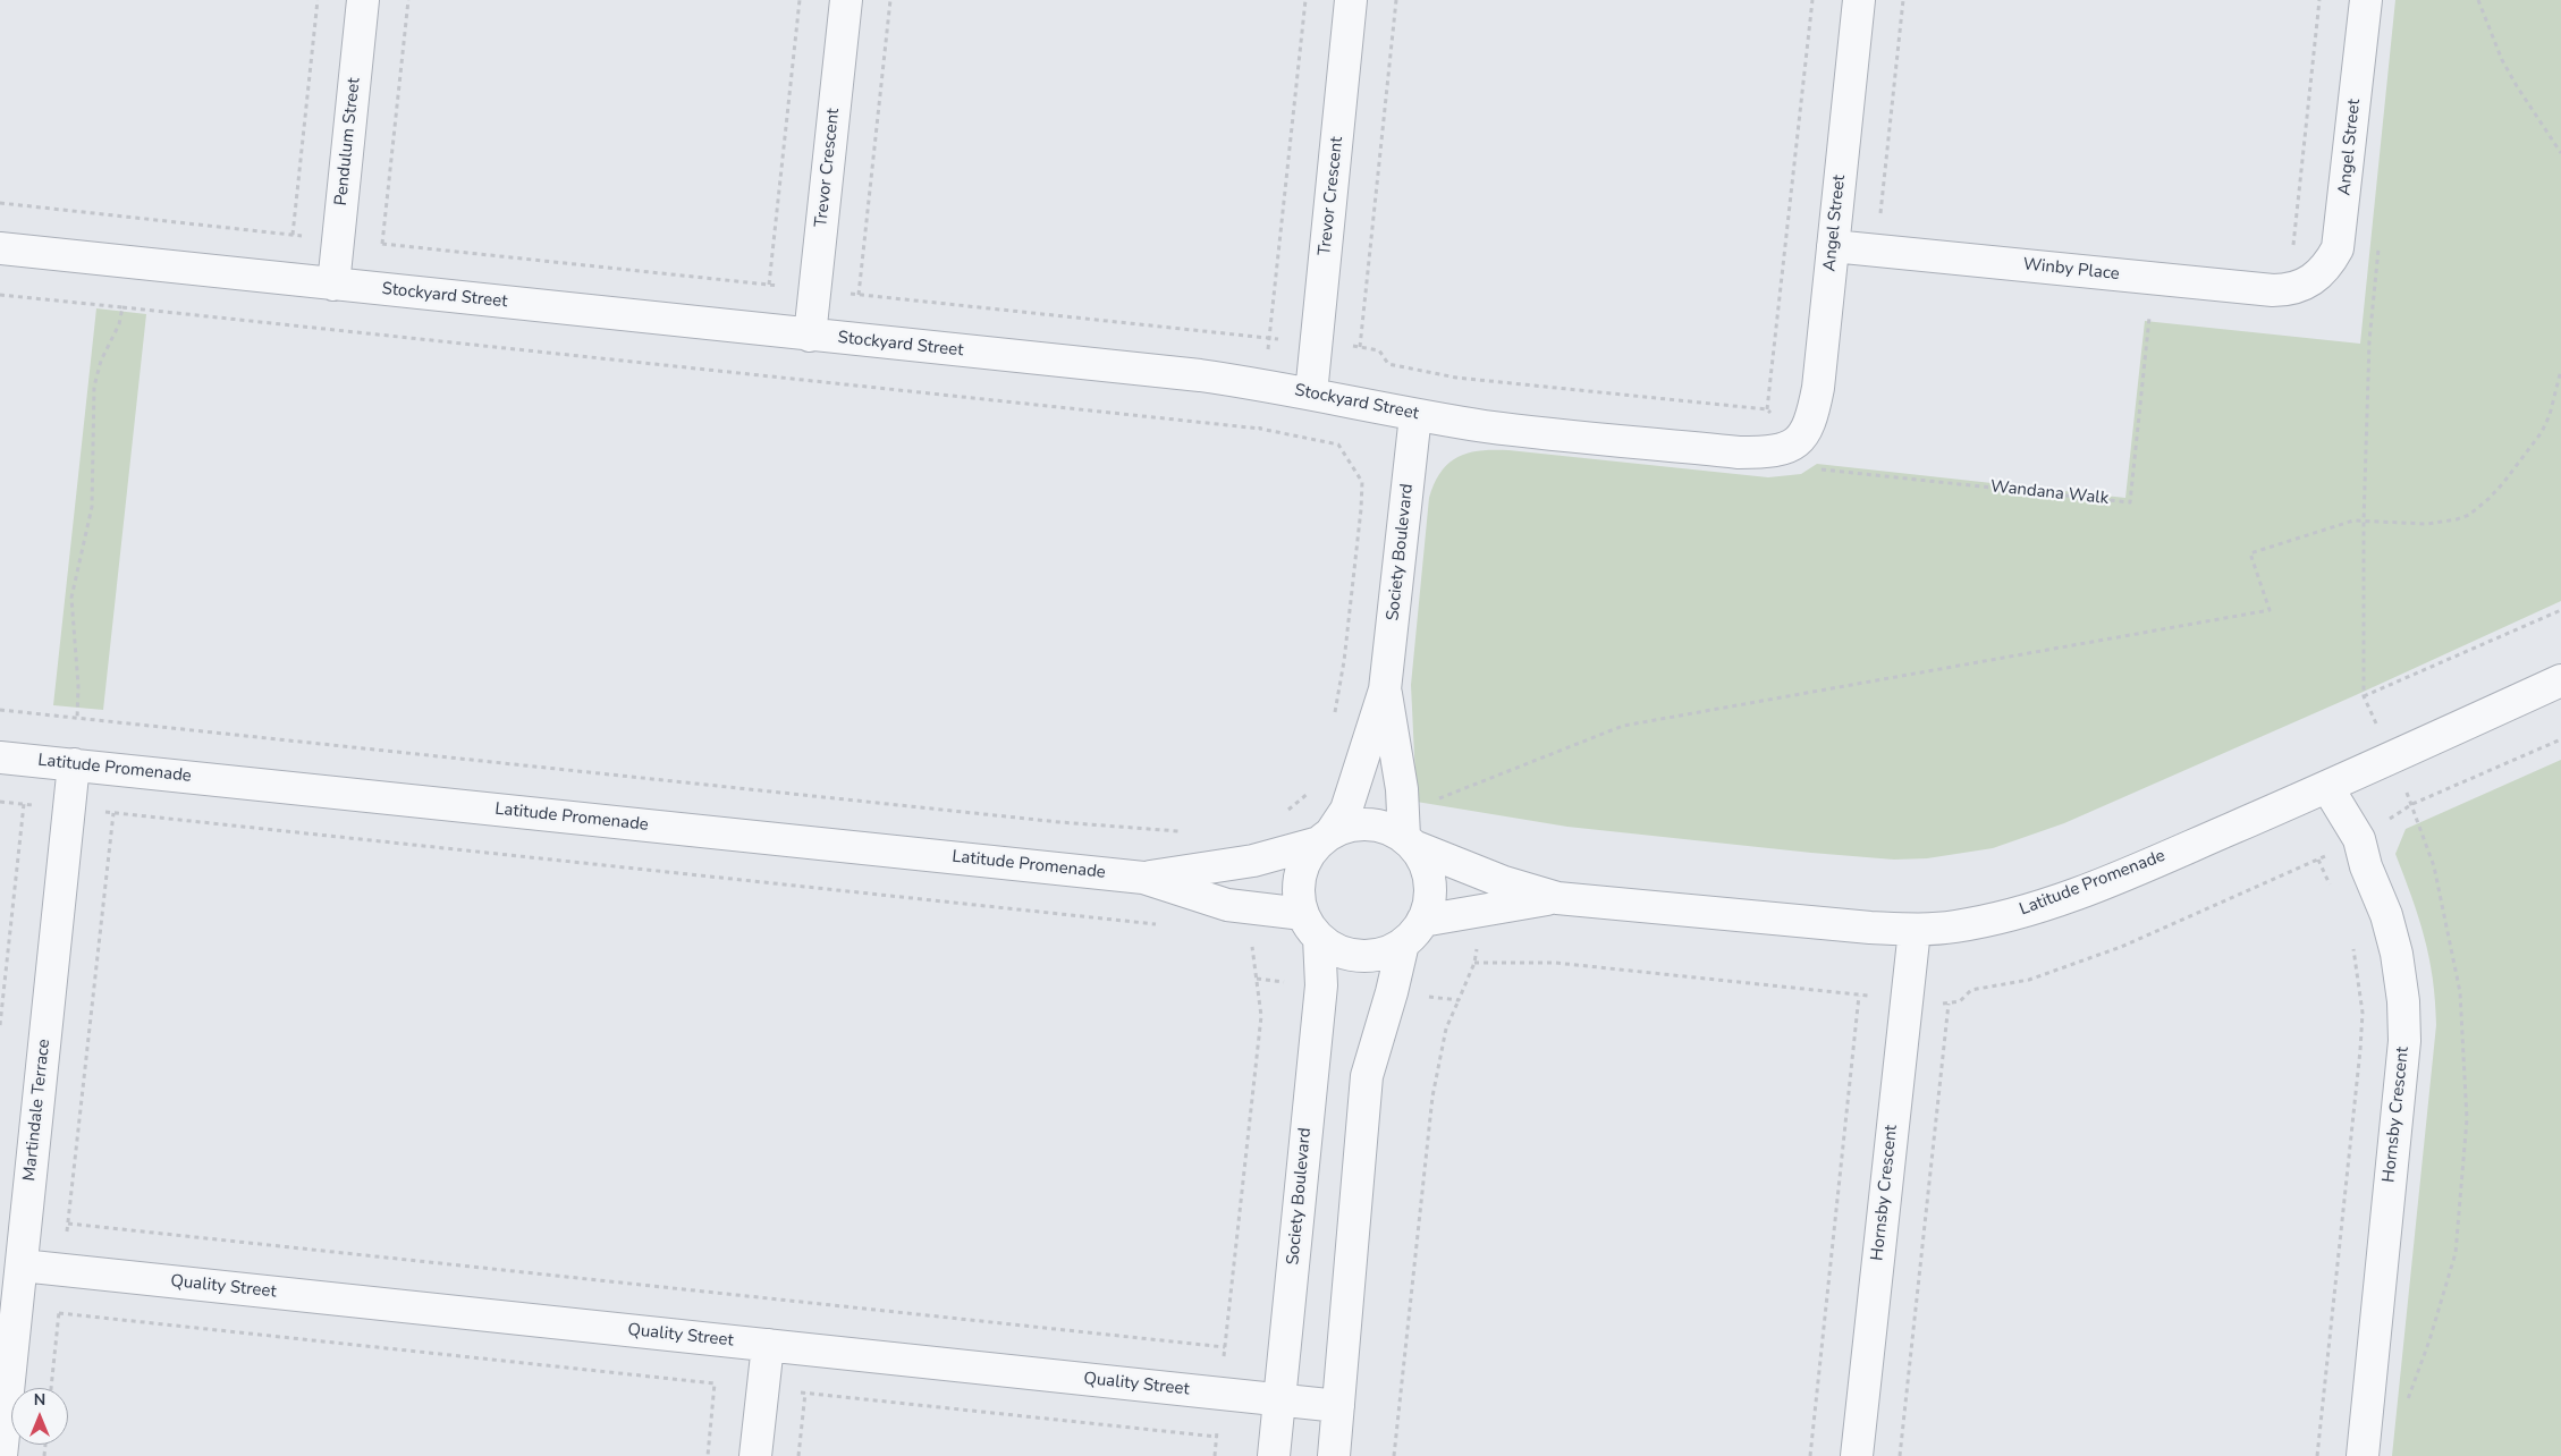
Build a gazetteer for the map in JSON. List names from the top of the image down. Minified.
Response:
{"streets":{"street":["Pendulum Street","Angel Street","Trevor Crescent","Winby Place","Stockyard Street","Society Boulevard","Latitude Promenade","Martindale Terrace","Hornsby Crescent","Quality Street"],"path":["Wandana Walk"]},"crossings":[["Pendulum Street","Stockyard Street"],["Angel Street","Winby Place"],["Angel Street","Stockyard Street"],["Angel Street","Wandana Walk"],["Trevor Crescent","Stockyard Street"],["Stockyard Street","Wandana Walk"],["Stockyard Street","Society Boulevard"],["Society Boulevard","Latitude Promenade"],["Society Boulevard","Quality Street"],["Latitude Promenade","Martindale Terrace"],["Latitude Promenade","Hornsby Crescent"],["Martindale Terrace","Quality Street"]],"north":"top"}
